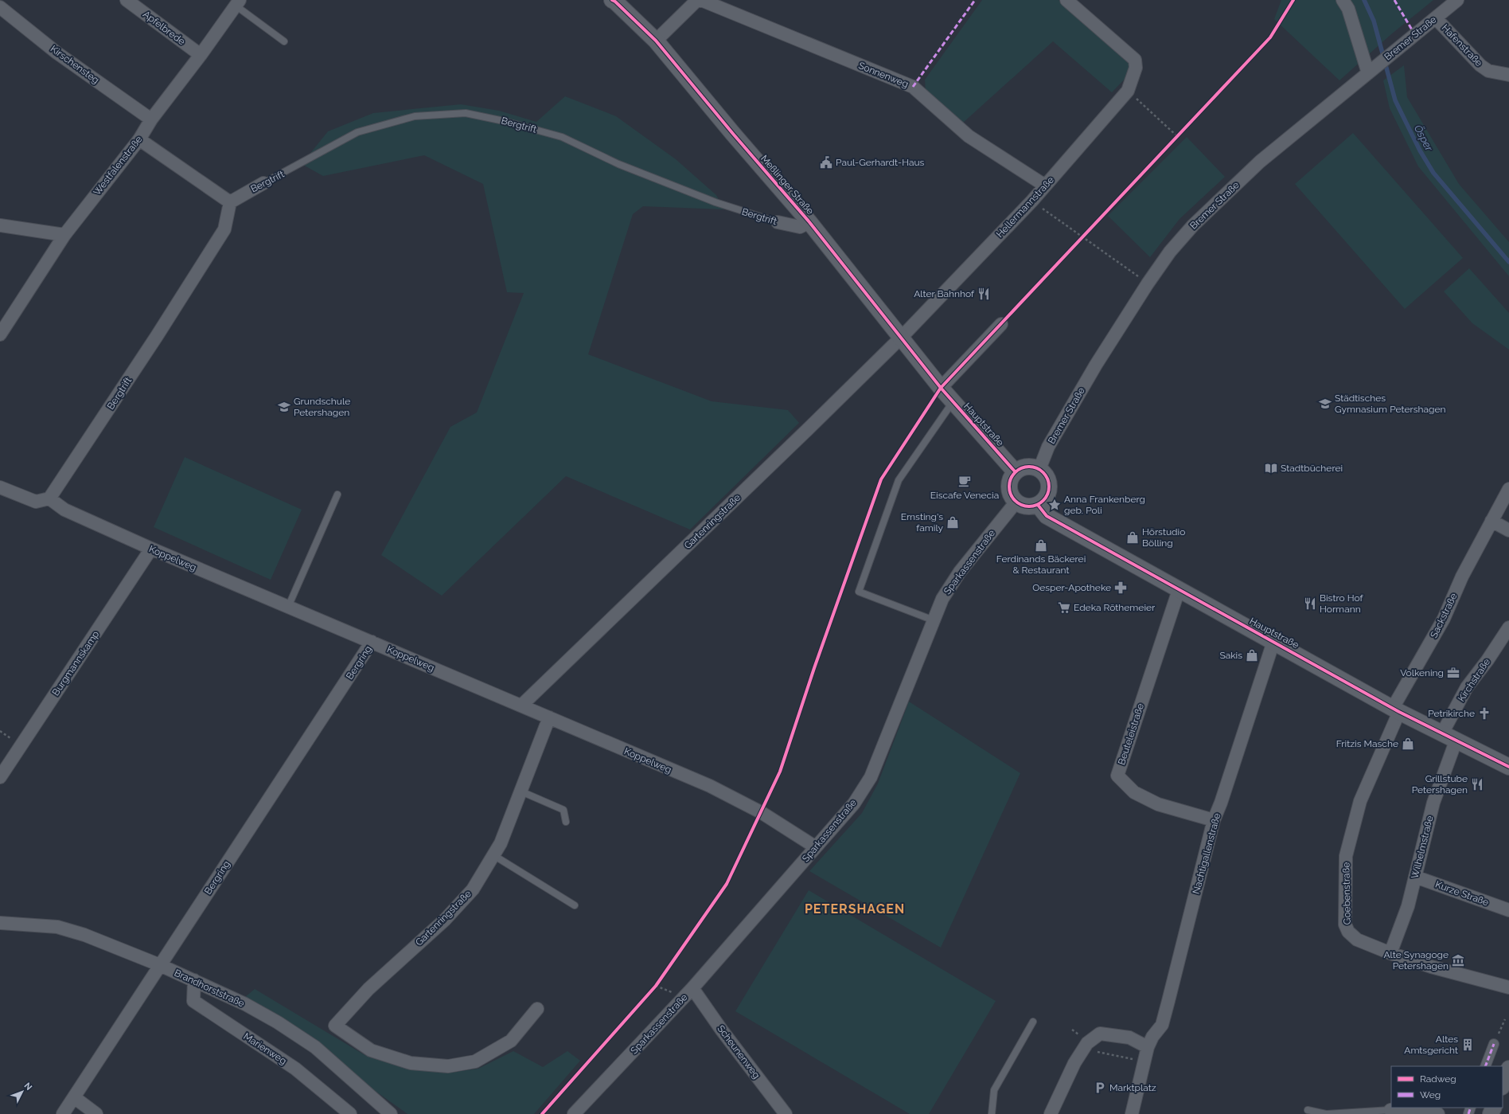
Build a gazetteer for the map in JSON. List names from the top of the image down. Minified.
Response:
{"streets":{"street":["Apfelbrede","Bremer Straße","Hafenstraße","Kirschensteg","Sonnenweg","Bergtrift","Westfalenstraße","Meßlinger Straße","Hellermannstraße","Hauptstraße","Gartenringstraße","Koppelweg","Sparkassenstraße","Sackstraße","Bergring","Burgmannskamp","Kirchstraße","Beuteleistraße","Wilhelmstraße","Nachtigallenstraße","Goebenstraße","Kurze Straße","Brandhorststraße","Marienweg","Scheunenweg"]},"crossings":[["Apfelbrede","Westfalenstraße"],["Bremer Straße","Hafenstraße"],["Bremer Straße","Hauptstraße"],["Bremer Straße","Sparkassenstraße"],["Kirschensteg","Westfalenstraße"],["Sonnenweg","Hellermannstraße"],["Bergtrift","Meßlinger Straße"],["Bergtrift","Koppelweg"],["Meßlinger Straße","Hellermannstraße"],["Meßlinger Straße","Hauptstraße"],["Meßlinger Straße","Gartenringstraße"],["Hellermannstraße","Gartenringstraße"],["Hauptstraße","Sparkassenstraße"],["Hauptstraße","Sackstraße"],["Hauptstraße","Kirchstraße"],["Hauptstraße","Beuteleistraße"],["Hauptstraße","Wilhelmstraße"],["Hauptstraße","Nachtigallenstraße"],["Hauptstraße","Goebenstraße"],["Gartenringstraße","Koppelweg"],["Koppelweg","Sparkassenstraße"],["Koppelweg","Bergring"],["Koppelweg","Burgmannskamp"],["Sparkassenstraße","Scheunenweg"],["Sackstraße","Goebenstraße"],["Bergring","Brandhorststraße"],["Beuteleistraße","Nachtigallenstraße"],["Wilhelmstraße","Goebenstraße"],["Wilhelmstraße","Kurze Straße"],["Brandhorststraße","Marienweg"]],"districts":["PETERSHAGEN"],"water":["Ösper"],"places":{"public building":["Paul-Gerhardt-Haus"],"restaurant":["Alter Bahnhof","Bistro Hof Hormann","Grillstube Petershagen"],"school or university":["Städtisches Gymnasium Petershagen","Grundschule Petershagen"],"library":["Stadtbücherei"],"cafe":["Eiscafe Venecia"],"place":["Anna Frankenberg geb. Poli"],"shop":["Ernsting's family","Hörstudio Bölling","Ferdinands Bäckerei & Restaurant","Sakis","Fritzis Masche"],"pharmacy":["Oesper-Apotheke"],"supermarket":["Edeka Röthemeier"],"office":["Volkening"],"church":["Petrikirche"],"museum":["Alte Synagoge Petershagen"],"building":["Altes Amtsgericht"],"parking":["Marktplatz"]},"legend":["Radweg","Weg"],"north":"top right"}
